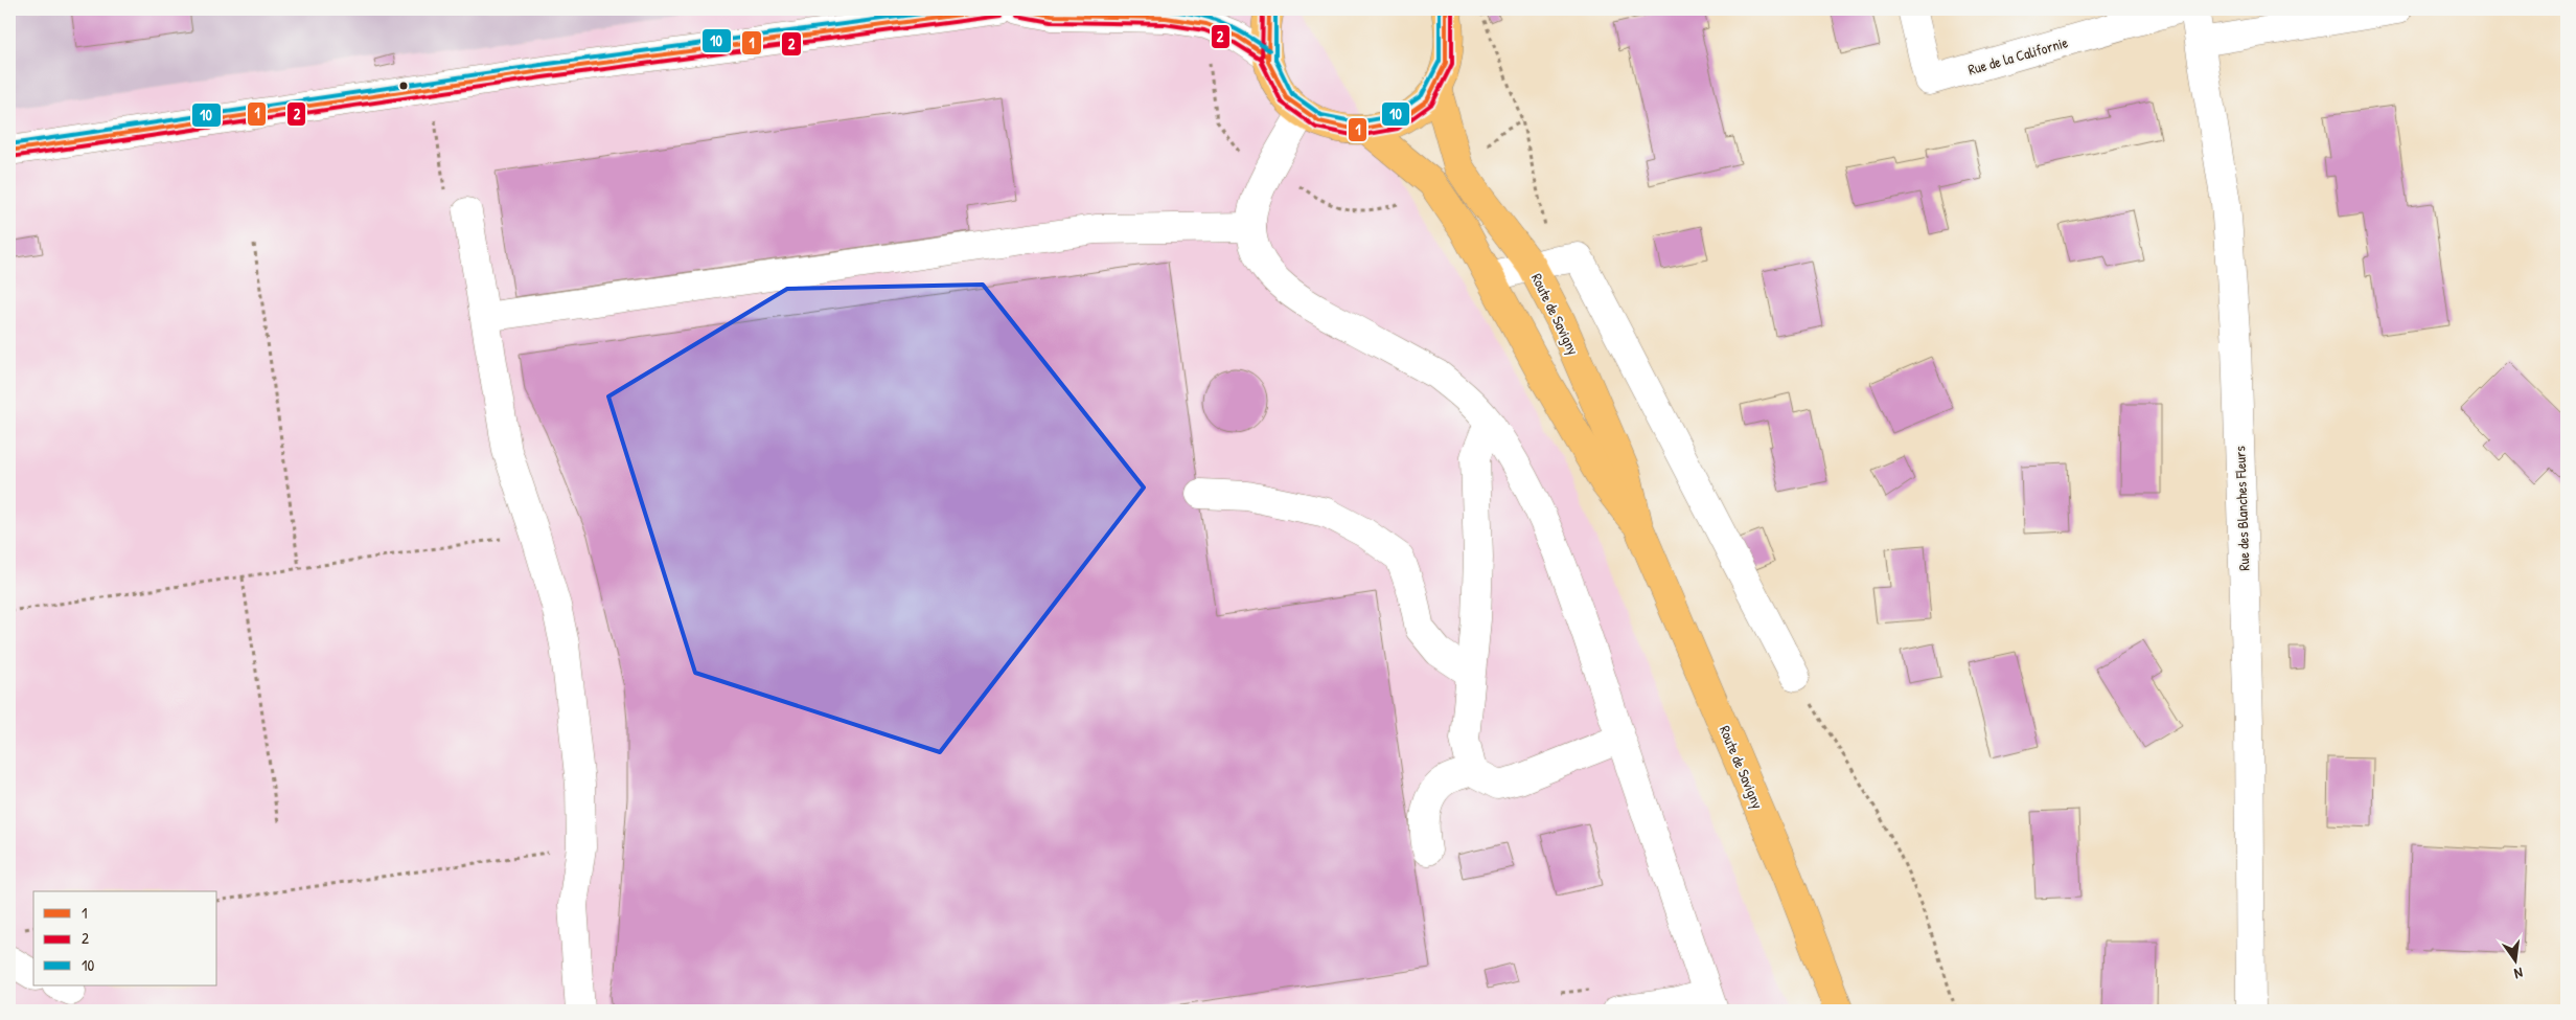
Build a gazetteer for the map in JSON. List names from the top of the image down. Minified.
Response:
{"streets":{"main road":["Route de Savigny"],"street":["Rue de la Californie","Rue des Blanches Fleurs"]},"lines":["transit line 10","transit line 1","transit line 2"],"legend":["1","2","10"],"north":"bottom"}
